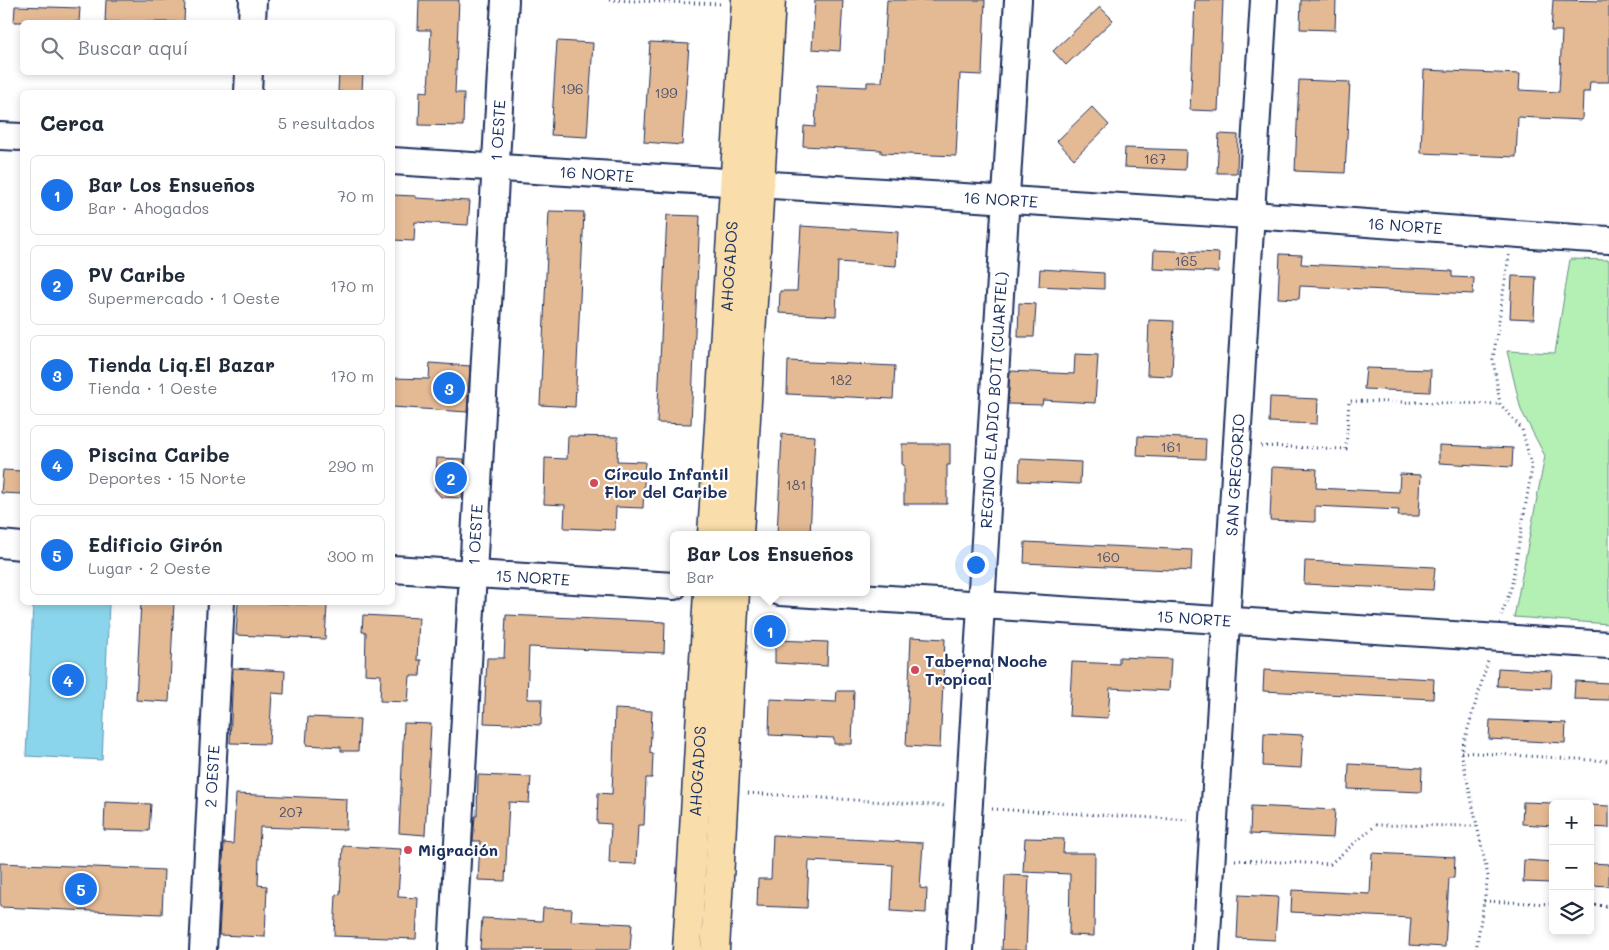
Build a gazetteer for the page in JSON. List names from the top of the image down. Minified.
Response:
{"streets":{"main road":["AHOGADOS"],"street":["1 OESTE","16 NORTE","REGINO ELADIO BOTI (CUARTEL)","SAN GREGORIO","15 NORTE","2 OESTE"]},"crossings":[["1 OESTE","16 NORTE"],["1 OESTE","15 NORTE"],["16 NORTE","AHOGADOS"],["16 NORTE","REGINO ELADIO BOTI (CUARTEL)"],["16 NORTE","SAN GREGORIO"],["REGINO ELADIO BOTI (CUARTEL)","15 NORTE"],["SAN GREGORIO","15 NORTE"]],"places":["Círculo Infantil Flor del Caribe","Taberna Noche Tropical","Migración"],"house_numbers":["196","199","167","165","182","161","181","160","207"],"page":{"search":"Buscar aquí","heading":["Cerca","5 resultados"],"list":[{"mark":"1","name":"Bar Los Ensueños","note":"Bar · Ahogados","value":"70 m"},{"mark":"2","name":"PV Caribe","note":"Supermercado · 1 Oeste","value":"170 m"},{"mark":"3","name":"Tienda Liq.El Bazar","note":"Tienda · 1 Oeste","value":"170 m"},{"mark":"4","name":"Piscina Caribe","note":"Deportes · 15 Norte","value":"290 m"},{"mark":"5","name":"Edificio Girón","note":"Lugar · 2 Oeste","value":"300 m"}],"pins":["3","2","1","4","5"],"popup":["Bar Los Ensueños","Bar"],"map_buttons":["+","−"]}}
